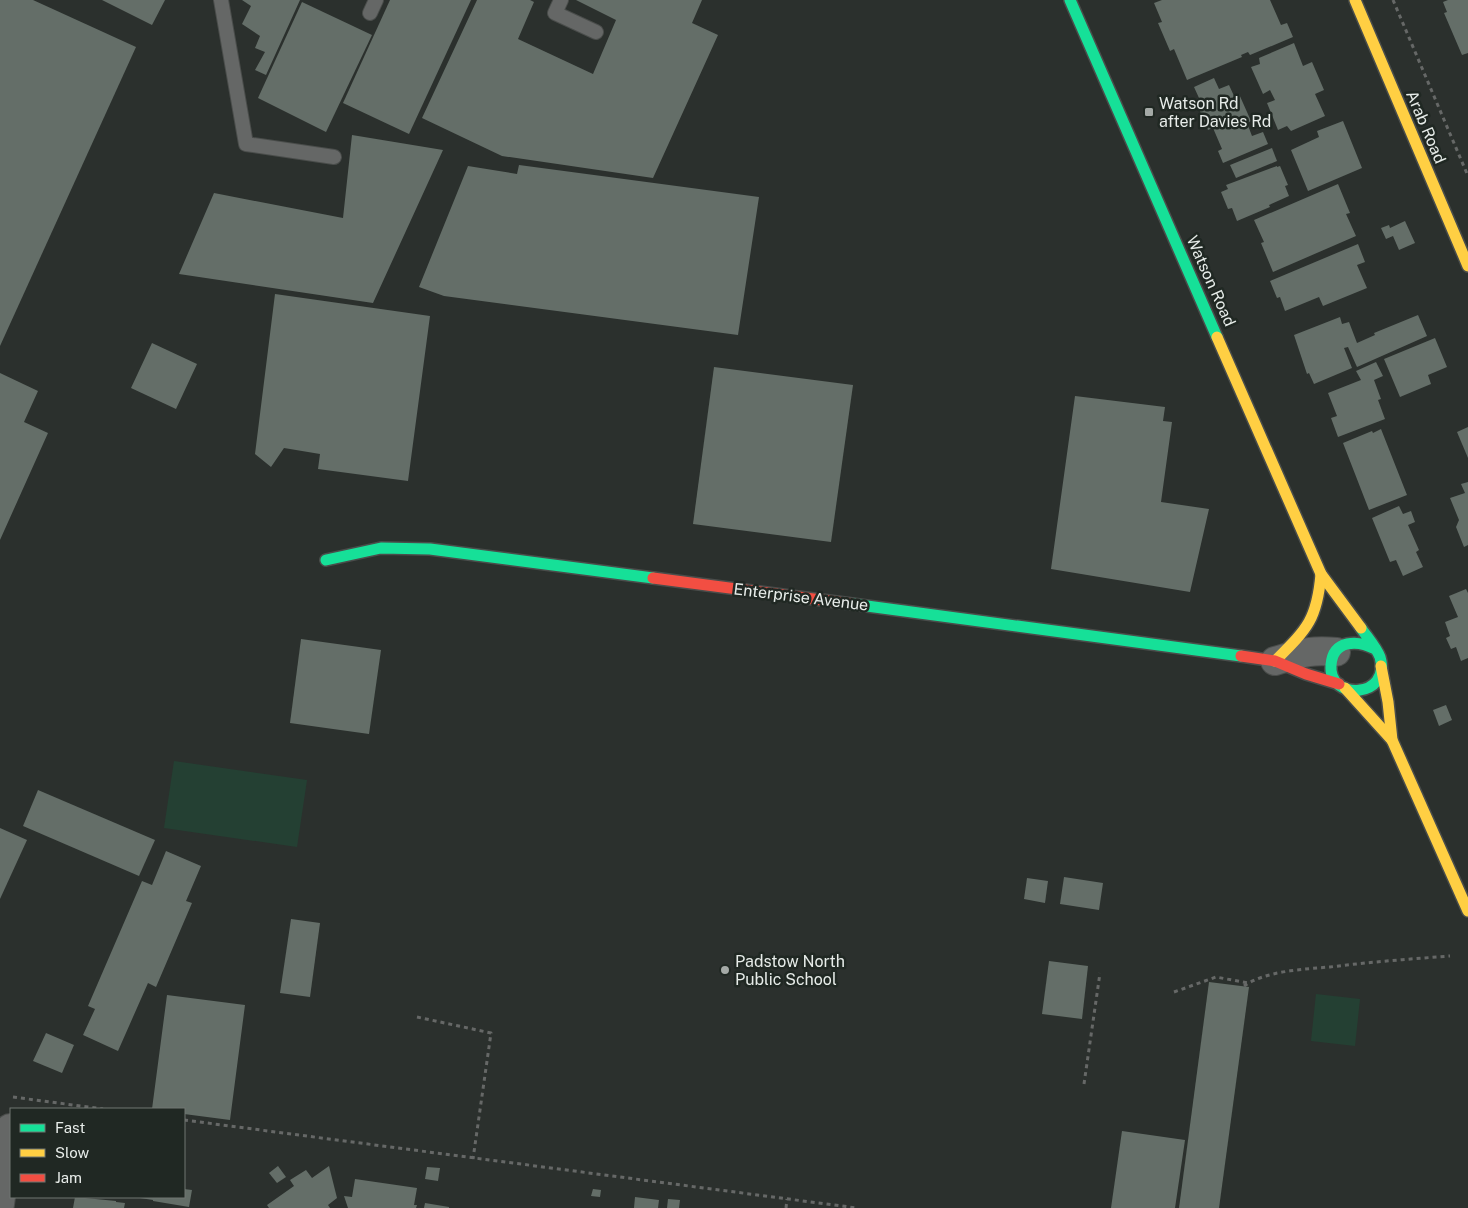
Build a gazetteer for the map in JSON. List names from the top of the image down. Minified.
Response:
{"streets":{"main road":["Arab Road","Watson Road","Enterprise Avenue"]},"crossings":[["Watson Road","Enterprise Avenue"]],"places":{"transit":["Watson Rd after Davies Rd"],"other":["Padstow North Public School"]},"legend":["Fast","Slow","Jam"]}
